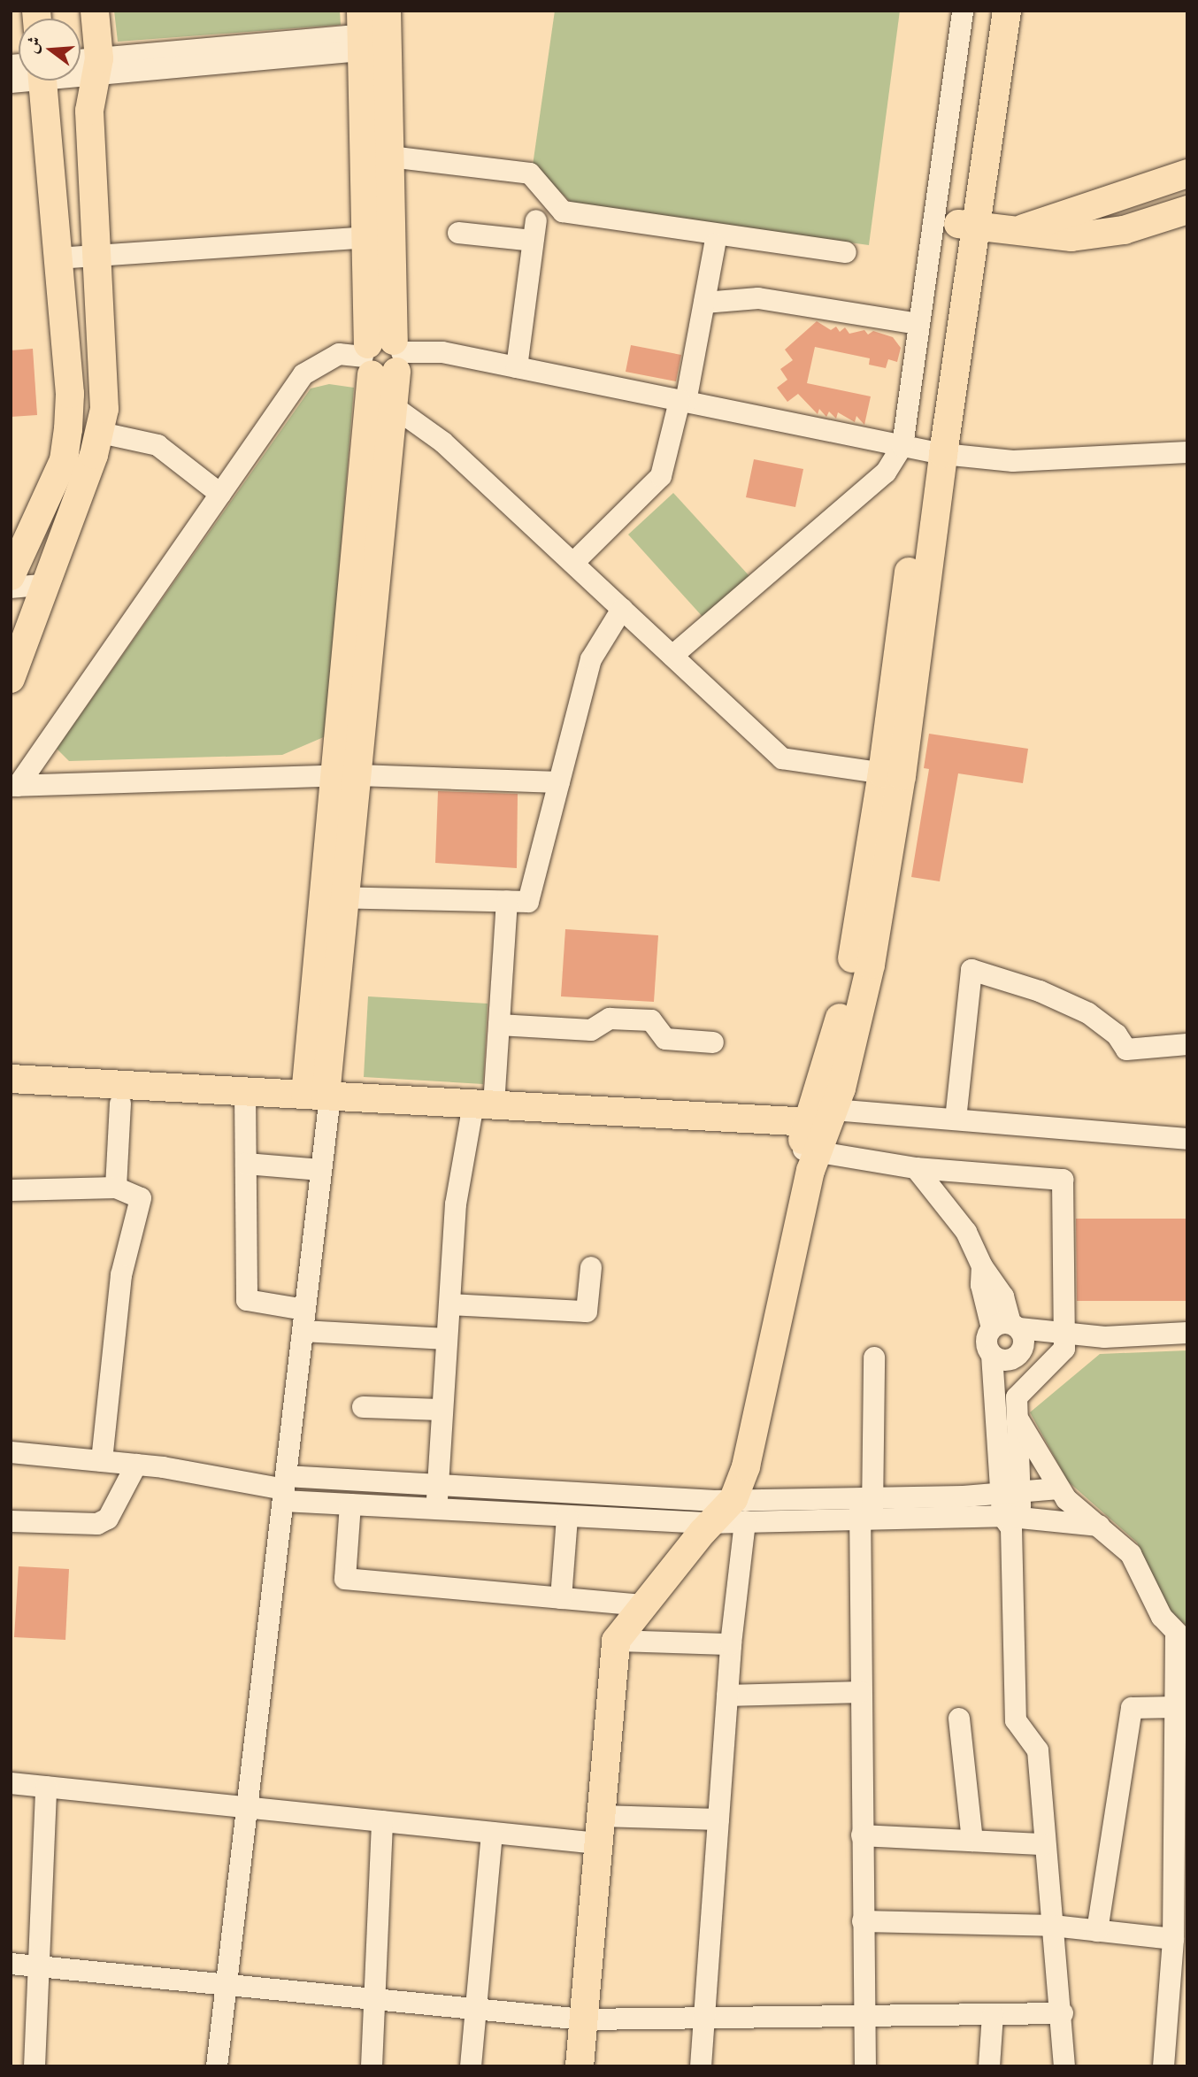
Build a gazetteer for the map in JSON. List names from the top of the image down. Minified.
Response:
{"north":"left"}
